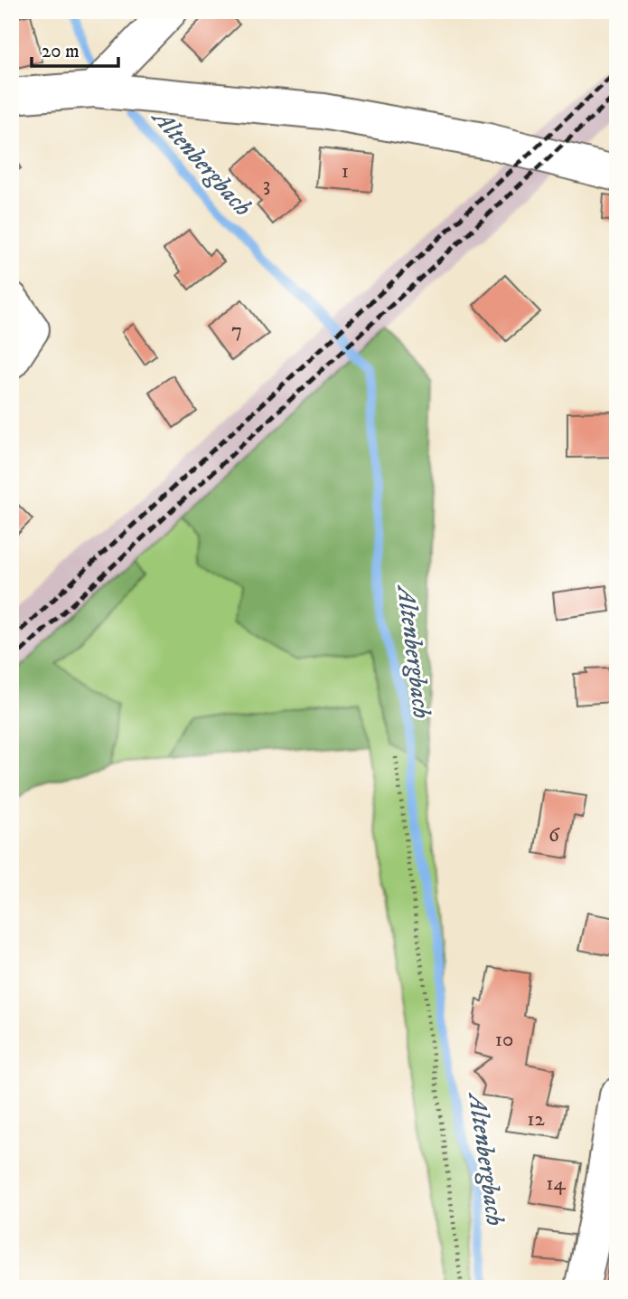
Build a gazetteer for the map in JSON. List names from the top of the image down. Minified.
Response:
{"water":["Altenbergbach"],"house_numbers":["1","3","7","6","10","12","14"],"scale_bar":"20 m"}
